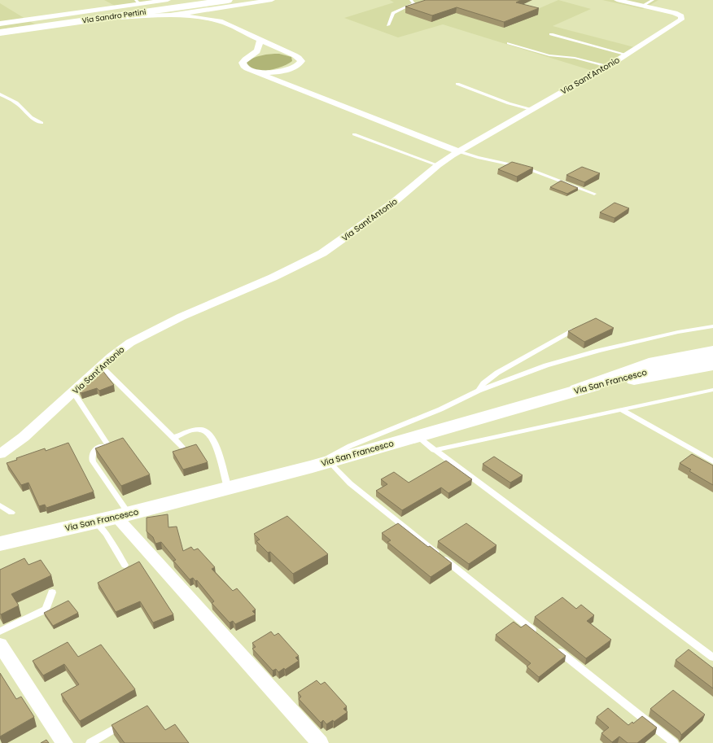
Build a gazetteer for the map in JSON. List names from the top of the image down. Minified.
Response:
{"streets":{"main road":["Via Sandro Pertini","Via San Francesco"],"street":["Via Sant'Antonio"]}}
